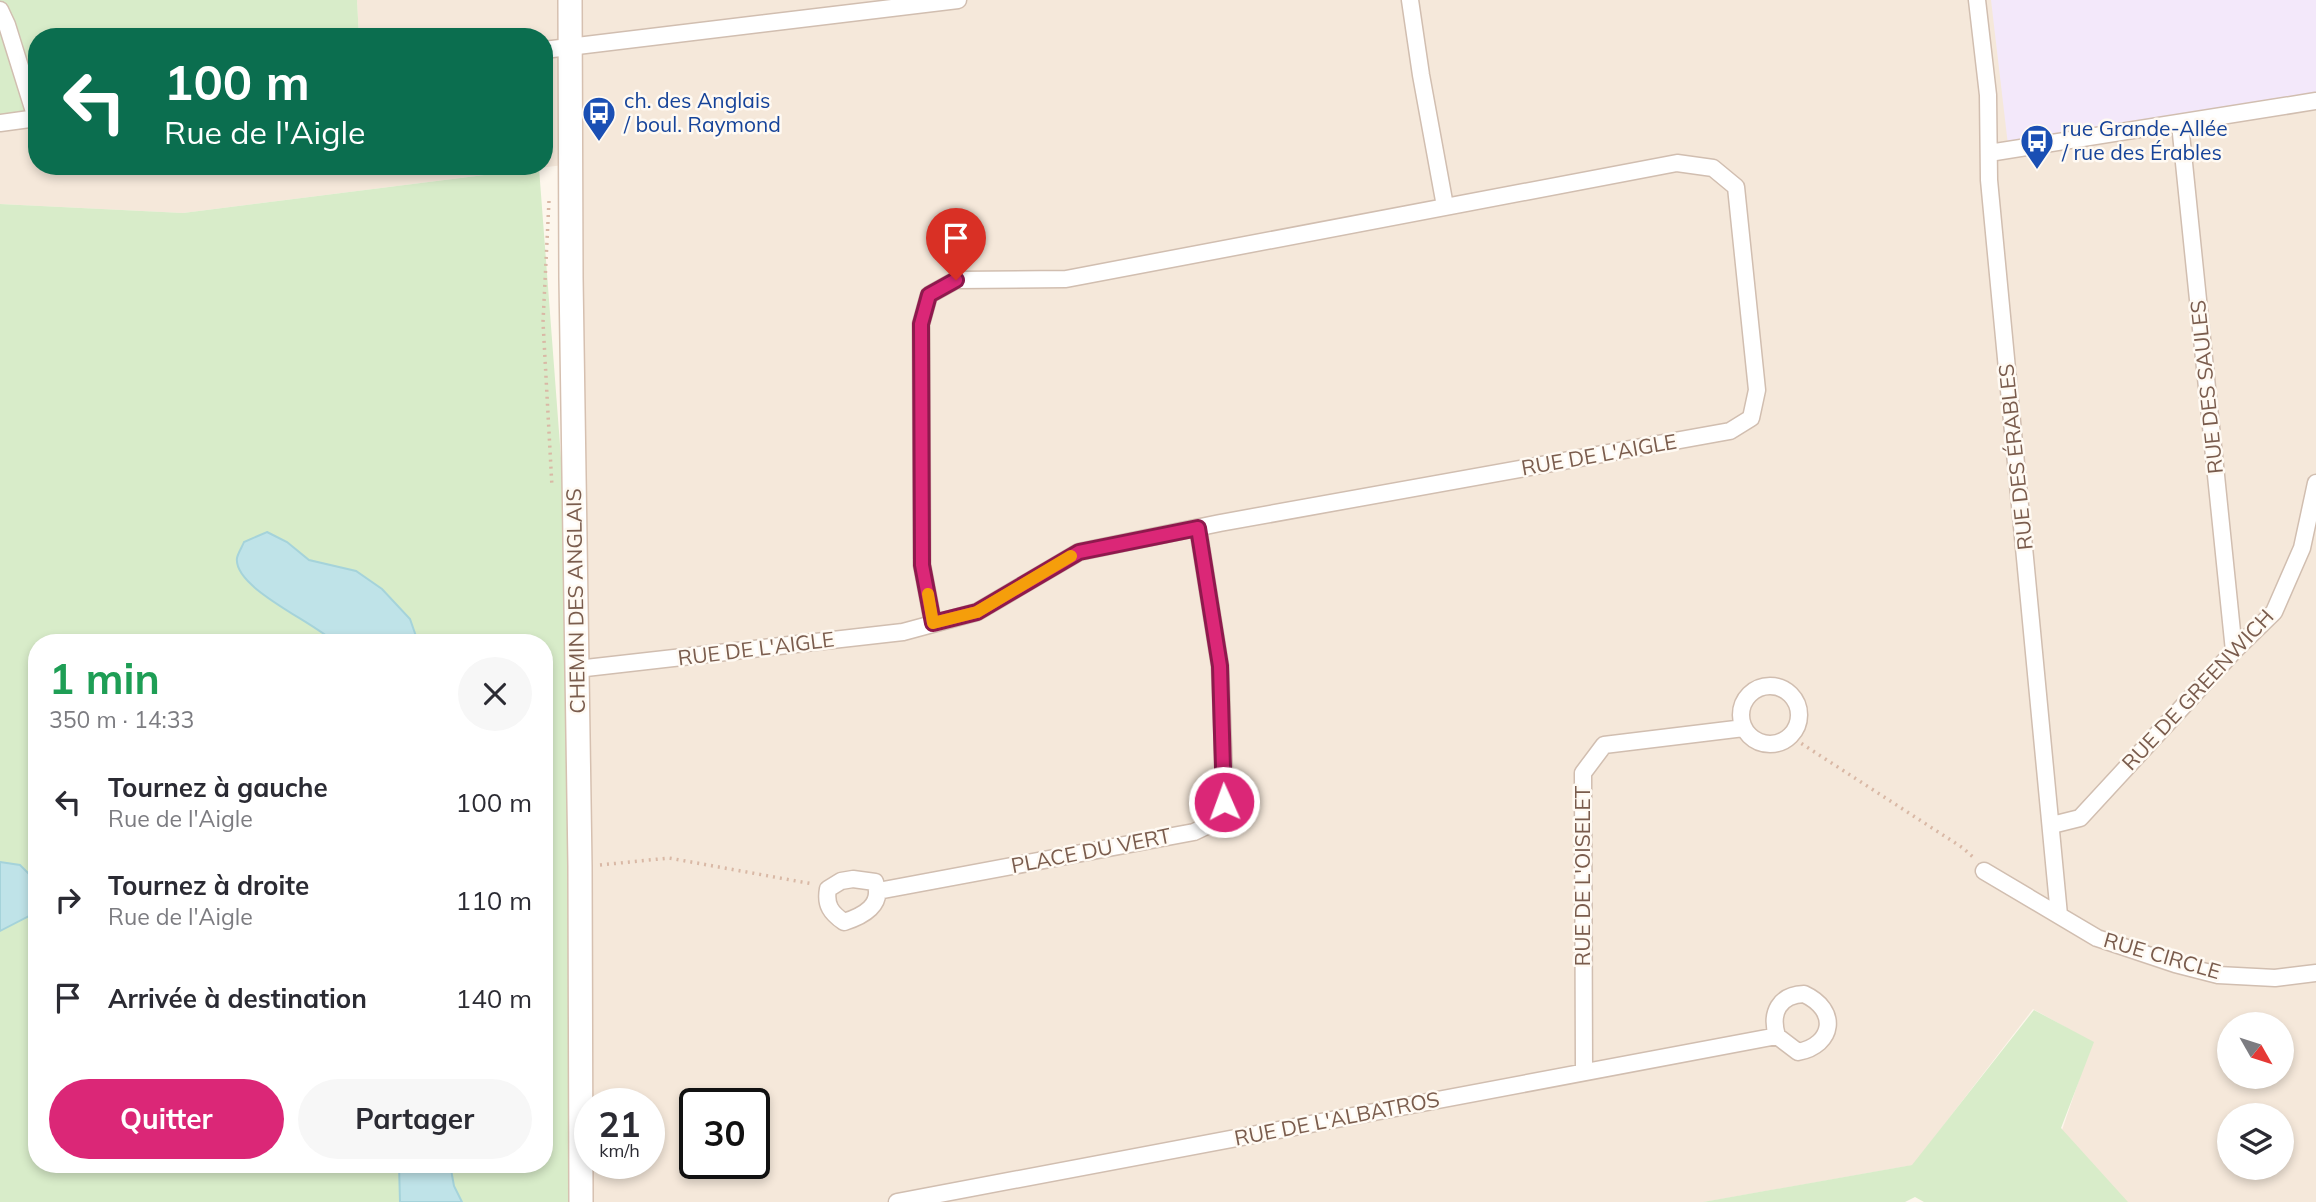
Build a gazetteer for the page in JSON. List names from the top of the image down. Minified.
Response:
{"streets":{"street":["RUE DES SAULES","RUE DE L'AIGLE","RUE DES ÉRABLES","CHEMIN DES ANGLAIS","RUE DE GREENWICH","PLACE DU VERT","RUE DE L'OISELET","RUE CIRCLE","RUE DE L'ALBATROS"]},"crossings":[["RUE DES SAULES","RUE DE GREENWICH"],["RUE DE L'AIGLE","CHEMIN DES ANGLAIS"],["RUE DE L'AIGLE","PLACE DU VERT"],["RUE DES ÉRABLES","RUE DE GREENWICH"],["RUE DES ÉRABLES","RUE CIRCLE"],["RUE DE L'OISELET","RUE DE L'ALBATROS"]],"places":{"bus stop":["ch. des Anglais / boul. Raymond","rue Grande-Allée / rue des Érables"]},"north":"bottom right","page":{"turn":["100 m","Rue de l'Aigle"],"heading":["1 min","350 m · 14:33"],"list":[{"name":"Tournez à gauche","note":"Rue de l'Aigle","value":"100 m"},{"name":"Tournez à droite","note":"Rue de l'Aigle","value":"110 m"},{"name":"Arrivée à destination","value":"140 m"}],"buttons":["Quitter","Partager"],"speed":"21 km/h","limit":"30"}}
